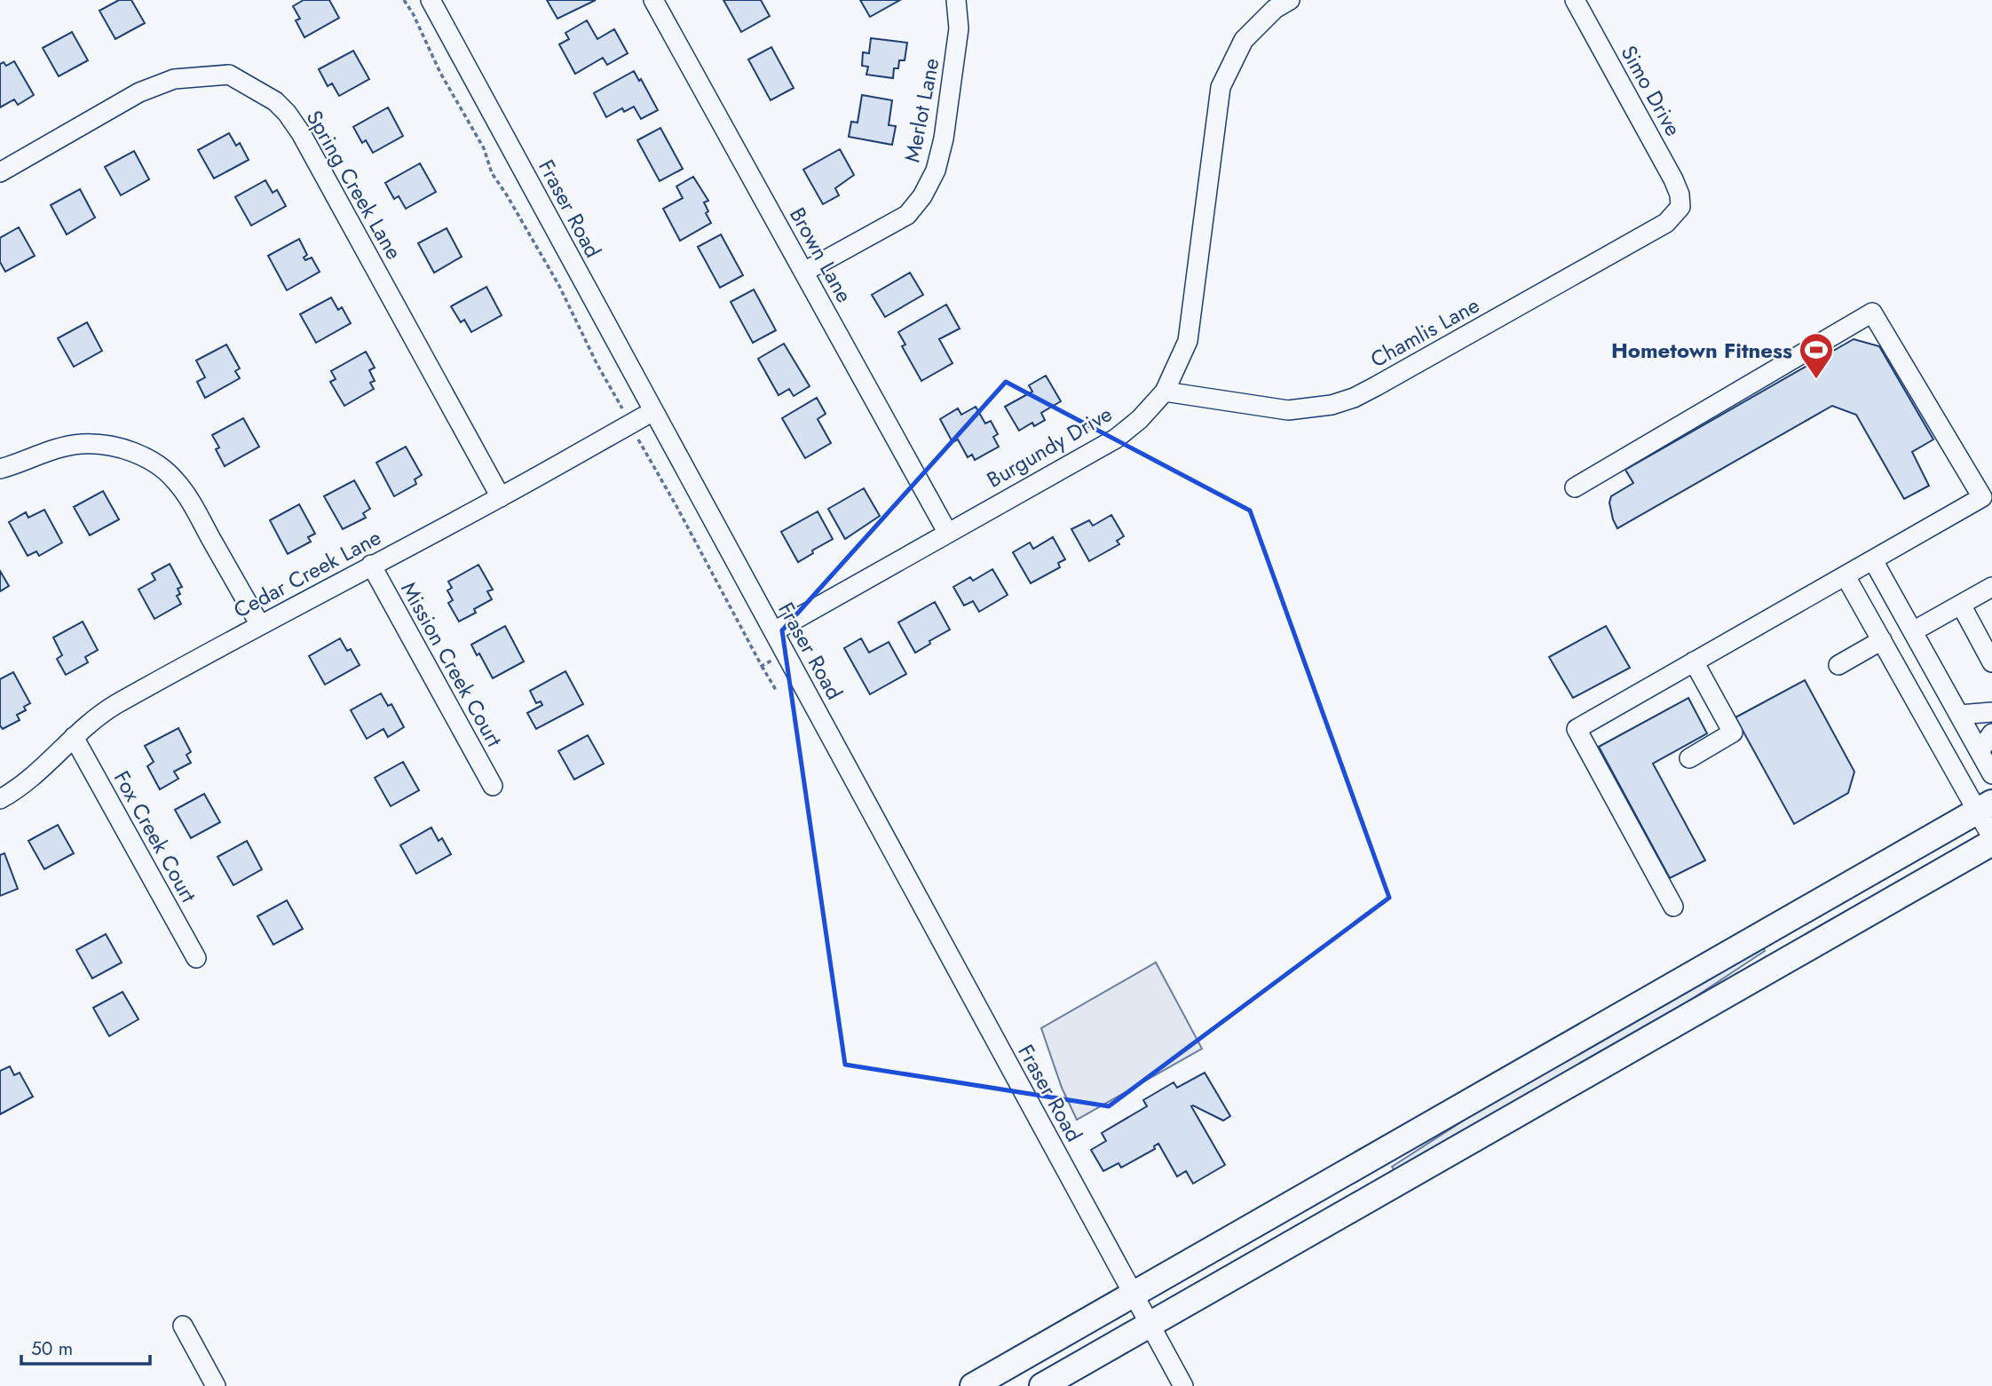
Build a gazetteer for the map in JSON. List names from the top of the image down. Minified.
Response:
{"streets":{"street":["Simo Drive","Merlot Lane","Spring Creek Lane","Fraser Road","Brown Lane","Chamlis Lane","Burgundy Drive","Cedar Creek Lane","Mission Creek Court","Fox Creek Court"]},"crossings":[["Simo Drive","Chamlis Lane"],["Merlot Lane","Brown Lane"],["Spring Creek Lane","Cedar Creek Lane"],["Fraser Road","Burgundy Drive"],["Fraser Road","Cedar Creek Lane"],["Brown Lane","Burgundy Drive"],["Chamlis Lane","Burgundy Drive"],["Cedar Creek Lane","Mission Creek Court"],["Cedar Creek Lane","Fox Creek Court"]],"places":{"sports":["Hometown Fitness"]},"scale_bar":"50 m"}
